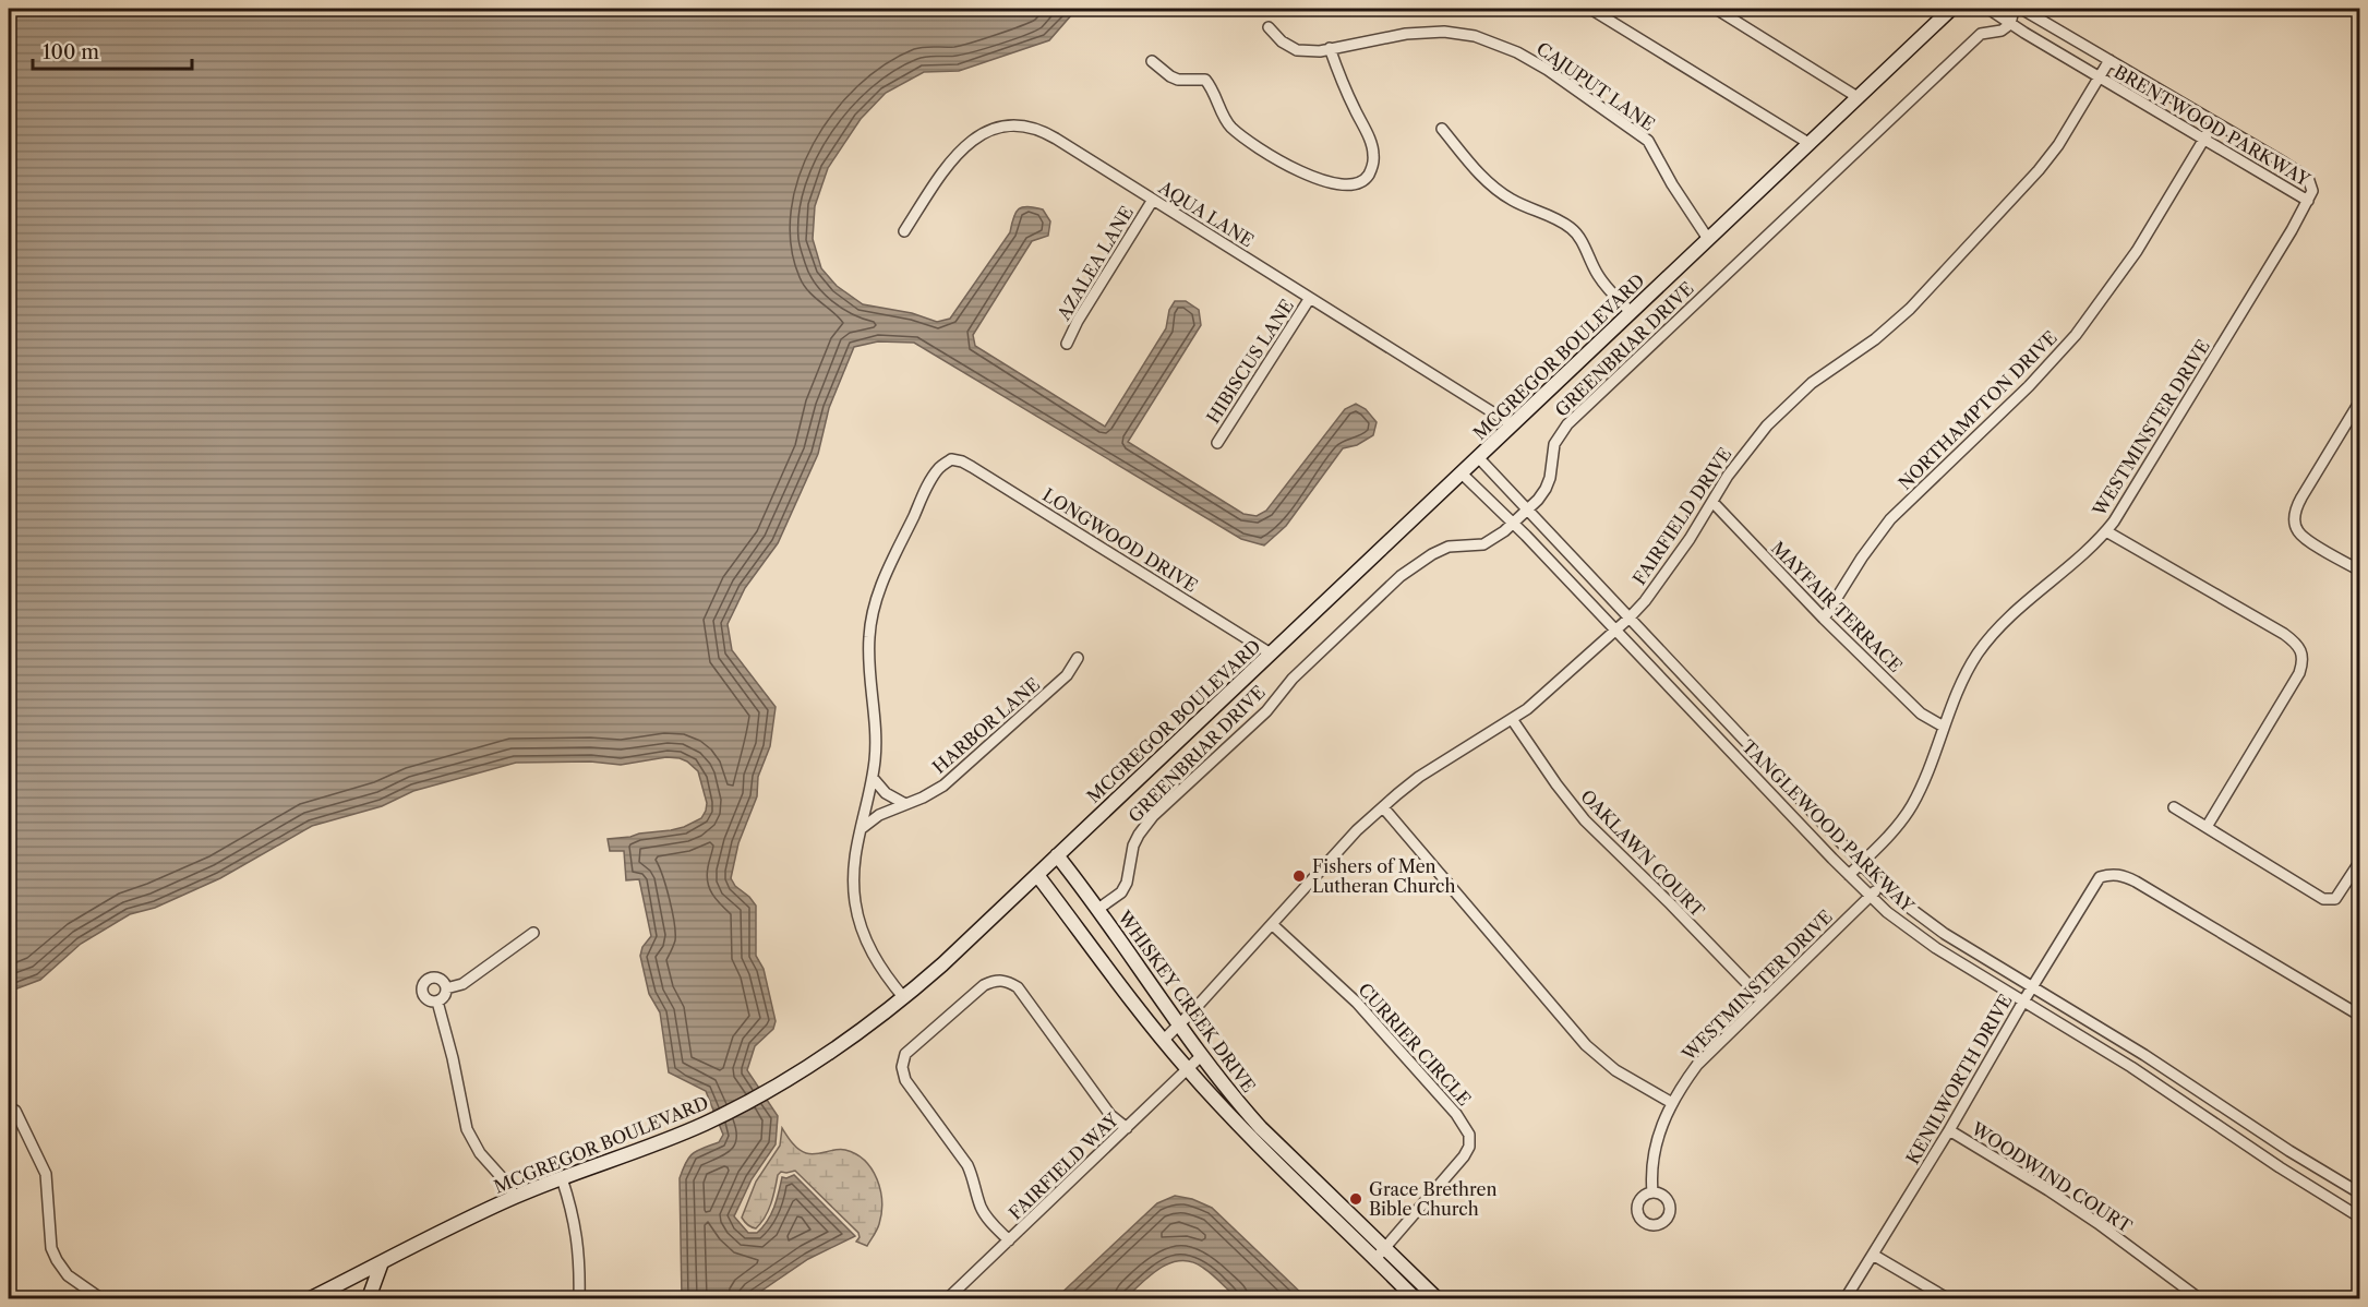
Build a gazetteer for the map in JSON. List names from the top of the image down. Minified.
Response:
{"streets":{"main road":["MCGREGOR BOULEVARD","WHISKEY CREEK DRIVE"],"street":["CAJUPUT LANE","BRENTWOOD PARKWAY","AQUA LANE","AZALEA LANE","GREENBRIAR DRIVE","HIBISCUS LANE","NORTHAMPTON DRIVE","WESTMINSTER DRIVE","FAIRFIELD DRIVE","LONGWOOD DRIVE","MAYFAIR TERRACE","HARBOR LANE","TANGLEWOOD PARKWAY","OAKLAWN COURT","CURRIER CIRCLE","KENILWORTH DRIVE","FAIRFIELD WAY","WOODWIND COURT"]},"crossings":[["CAJUPUT LANE","MCGREGOR BOULEVARD"],["BRENTWOOD PARKWAY","GREENBRIAR DRIVE"],["BRENTWOOD PARKWAY","NORTHAMPTON DRIVE"],["BRENTWOOD PARKWAY","WESTMINSTER DRIVE"],["BRENTWOOD PARKWAY","FAIRFIELD DRIVE"],["AQUA LANE","AZALEA LANE"],["AQUA LANE","MCGREGOR BOULEVARD"],["AQUA LANE","HIBISCUS LANE"],["GREENBRIAR DRIVE","TANGLEWOOD PARKWAY"],["GREENBRIAR DRIVE","WHISKEY CREEK DRIVE"],["MCGREGOR BOULEVARD","LONGWOOD DRIVE"],["MCGREGOR BOULEVARD","TANGLEWOOD PARKWAY"],["MCGREGOR BOULEVARD","WHISKEY CREEK DRIVE"],["NORTHAMPTON DRIVE","MAYFAIR TERRACE"],["WESTMINSTER DRIVE","MAYFAIR TERRACE"],["WESTMINSTER DRIVE","TANGLEWOOD PARKWAY"],["WESTMINSTER DRIVE","OAKLAWN COURT"],["FAIRFIELD DRIVE","MAYFAIR TERRACE"],["FAIRFIELD DRIVE","TANGLEWOOD PARKWAY"],["FAIRFIELD DRIVE","OAKLAWN COURT"],["FAIRFIELD DRIVE","WHISKEY CREEK DRIVE"],["FAIRFIELD DRIVE","CURRIER CIRCLE"],["TANGLEWOOD PARKWAY","KENILWORTH DRIVE"],["WHISKEY CREEK DRIVE","CURRIER CIRCLE"],["WHISKEY CREEK DRIVE","FAIRFIELD WAY"],["KENILWORTH DRIVE","WOODWIND COURT"]],"places":["Fishers of Men Lutheran Church","Grace Brethren Bible Church"],"scale_bar":"100 m"}
